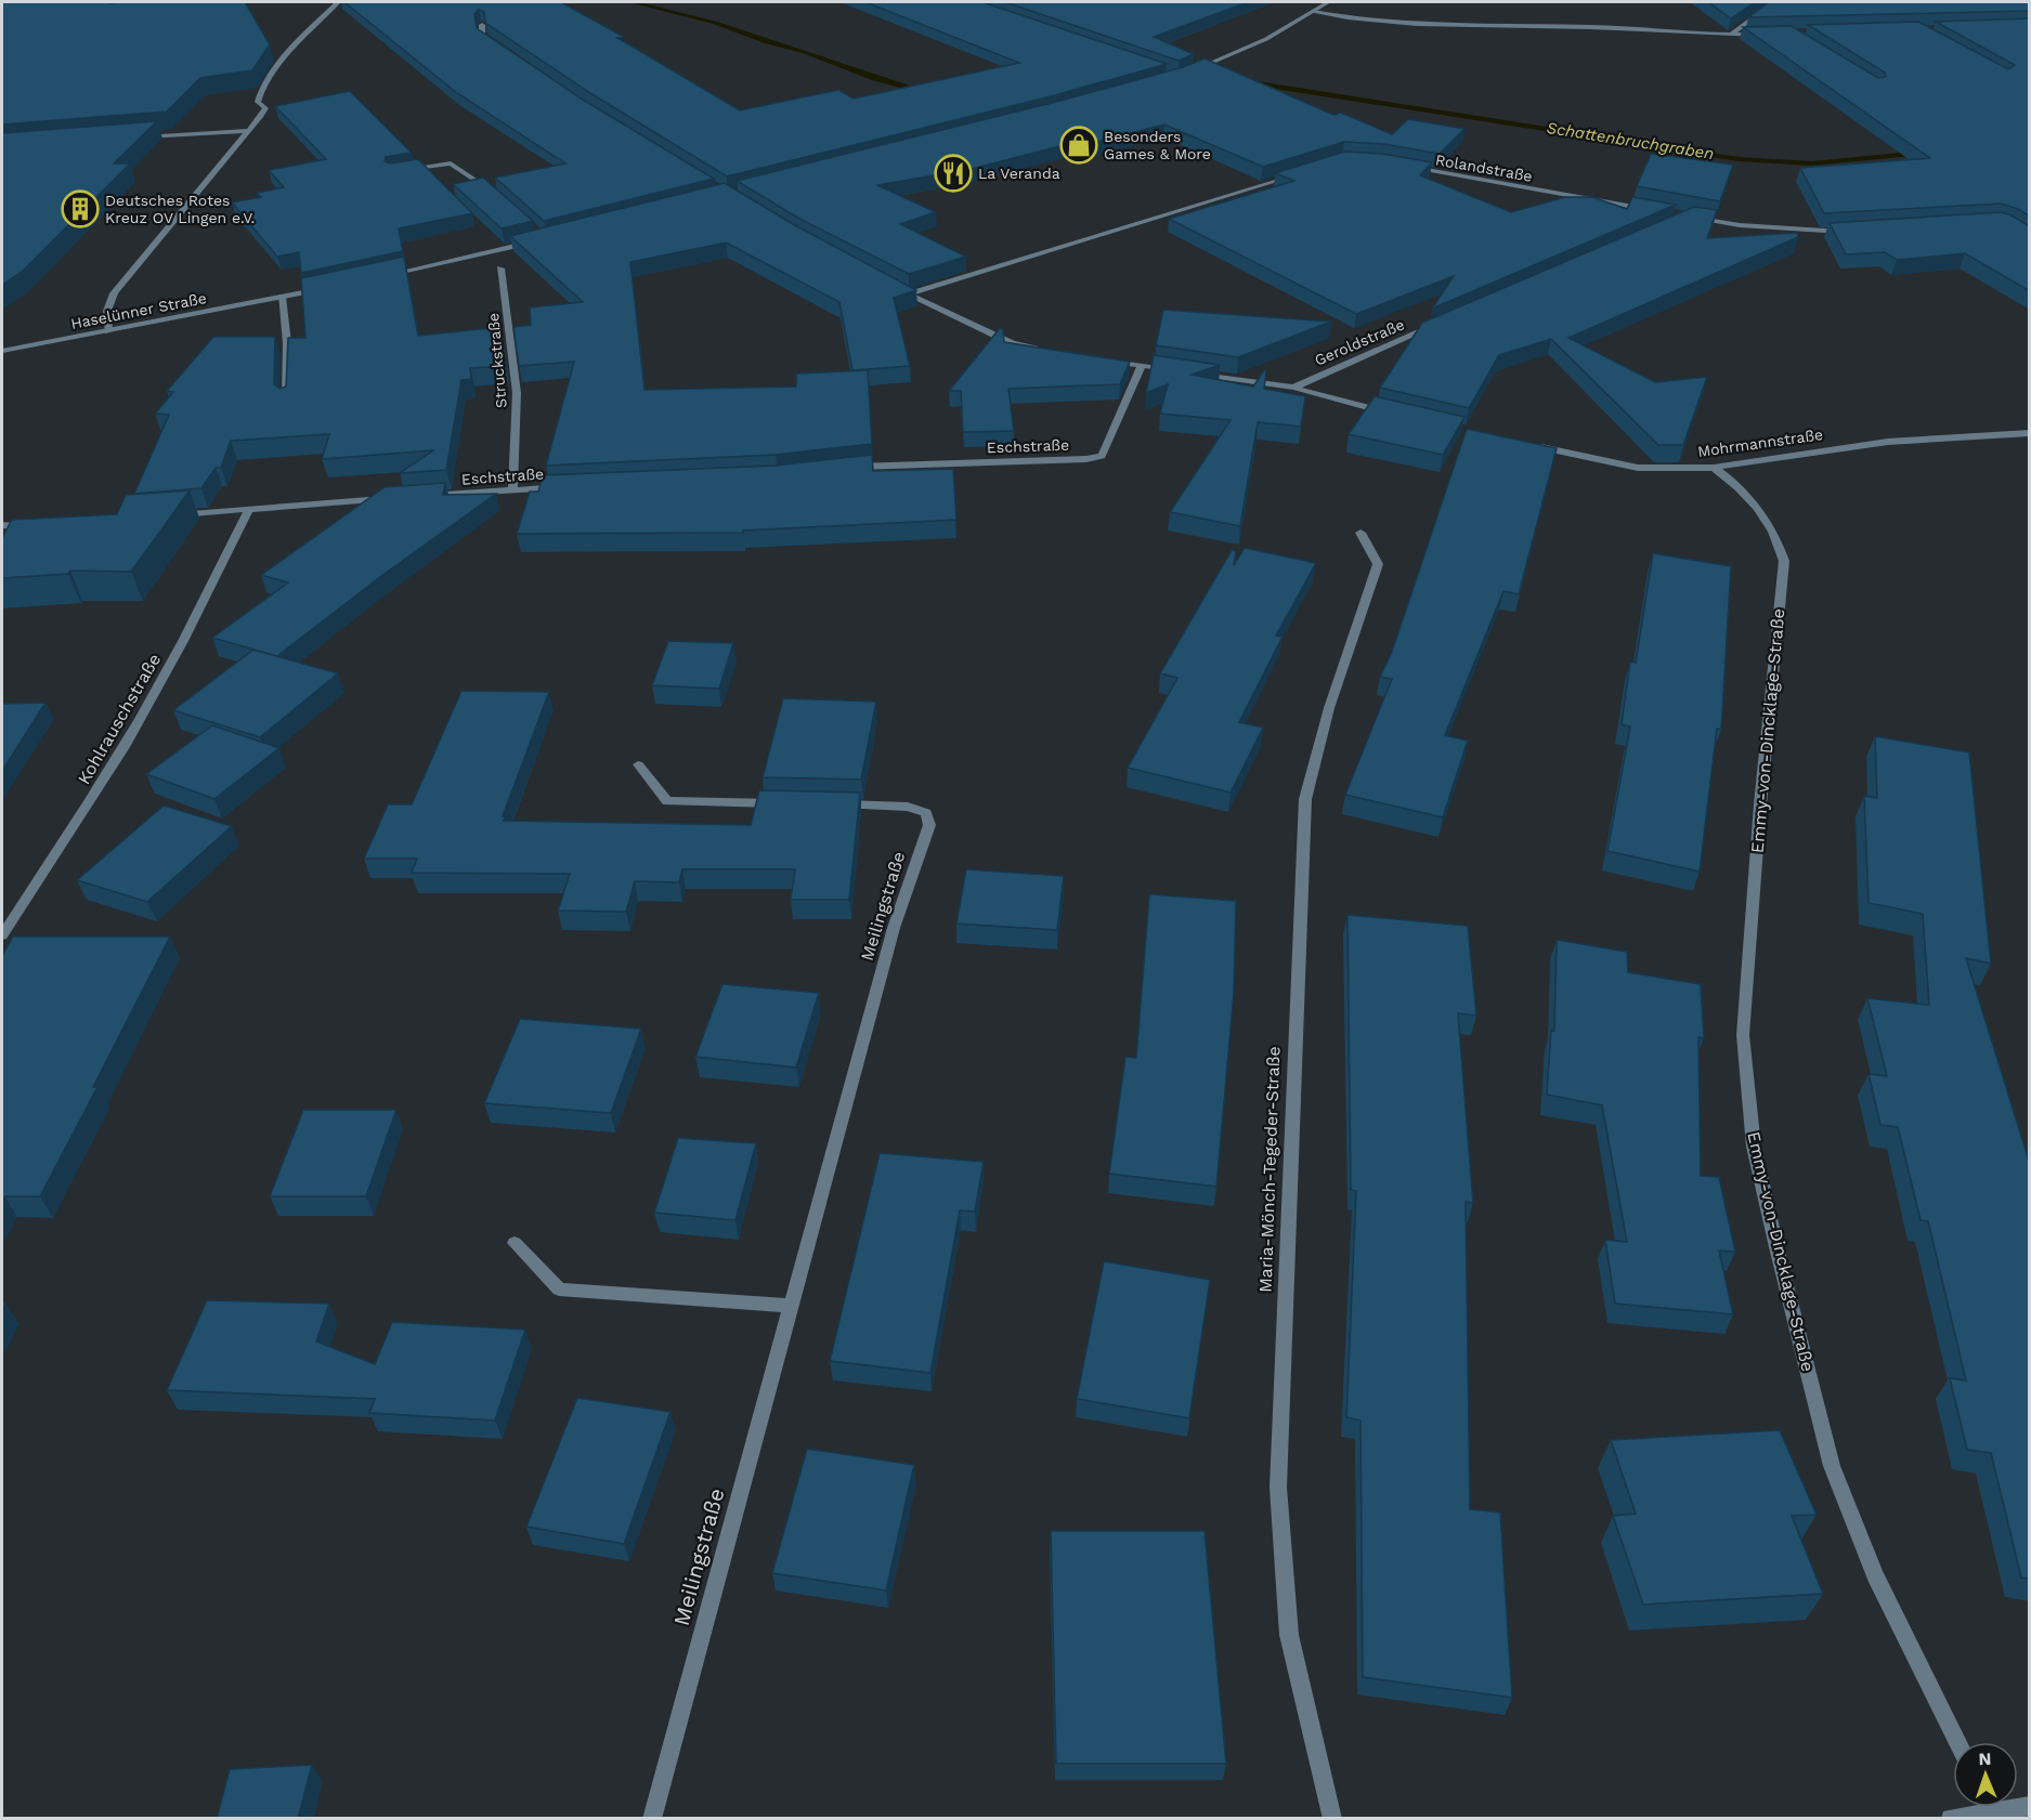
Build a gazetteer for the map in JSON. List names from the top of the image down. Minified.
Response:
{"streets":{"street":["Rolandstraße","Haselünner Straße","Geroldstraße","Struckstraße","Mohrmannstraße","Eschstraße","Kohlrauschstraße","Emmy-von-Dincklage-Straße","Meilingstraße","Maria-Mönch-Tegeder-Straße"]},"crossings":[["Struckstraße","Eschstraße"],["Mohrmannstraße","Emmy-von-Dincklage-Straße"]],"water":["Schattenbruchgraben"],"places":{"shop":["Besonders Games & More"],"restaurant":["La Veranda"],"building":["Deutsches Rotes Kreuz OV Lingen e.V."]},"north":"top"}
